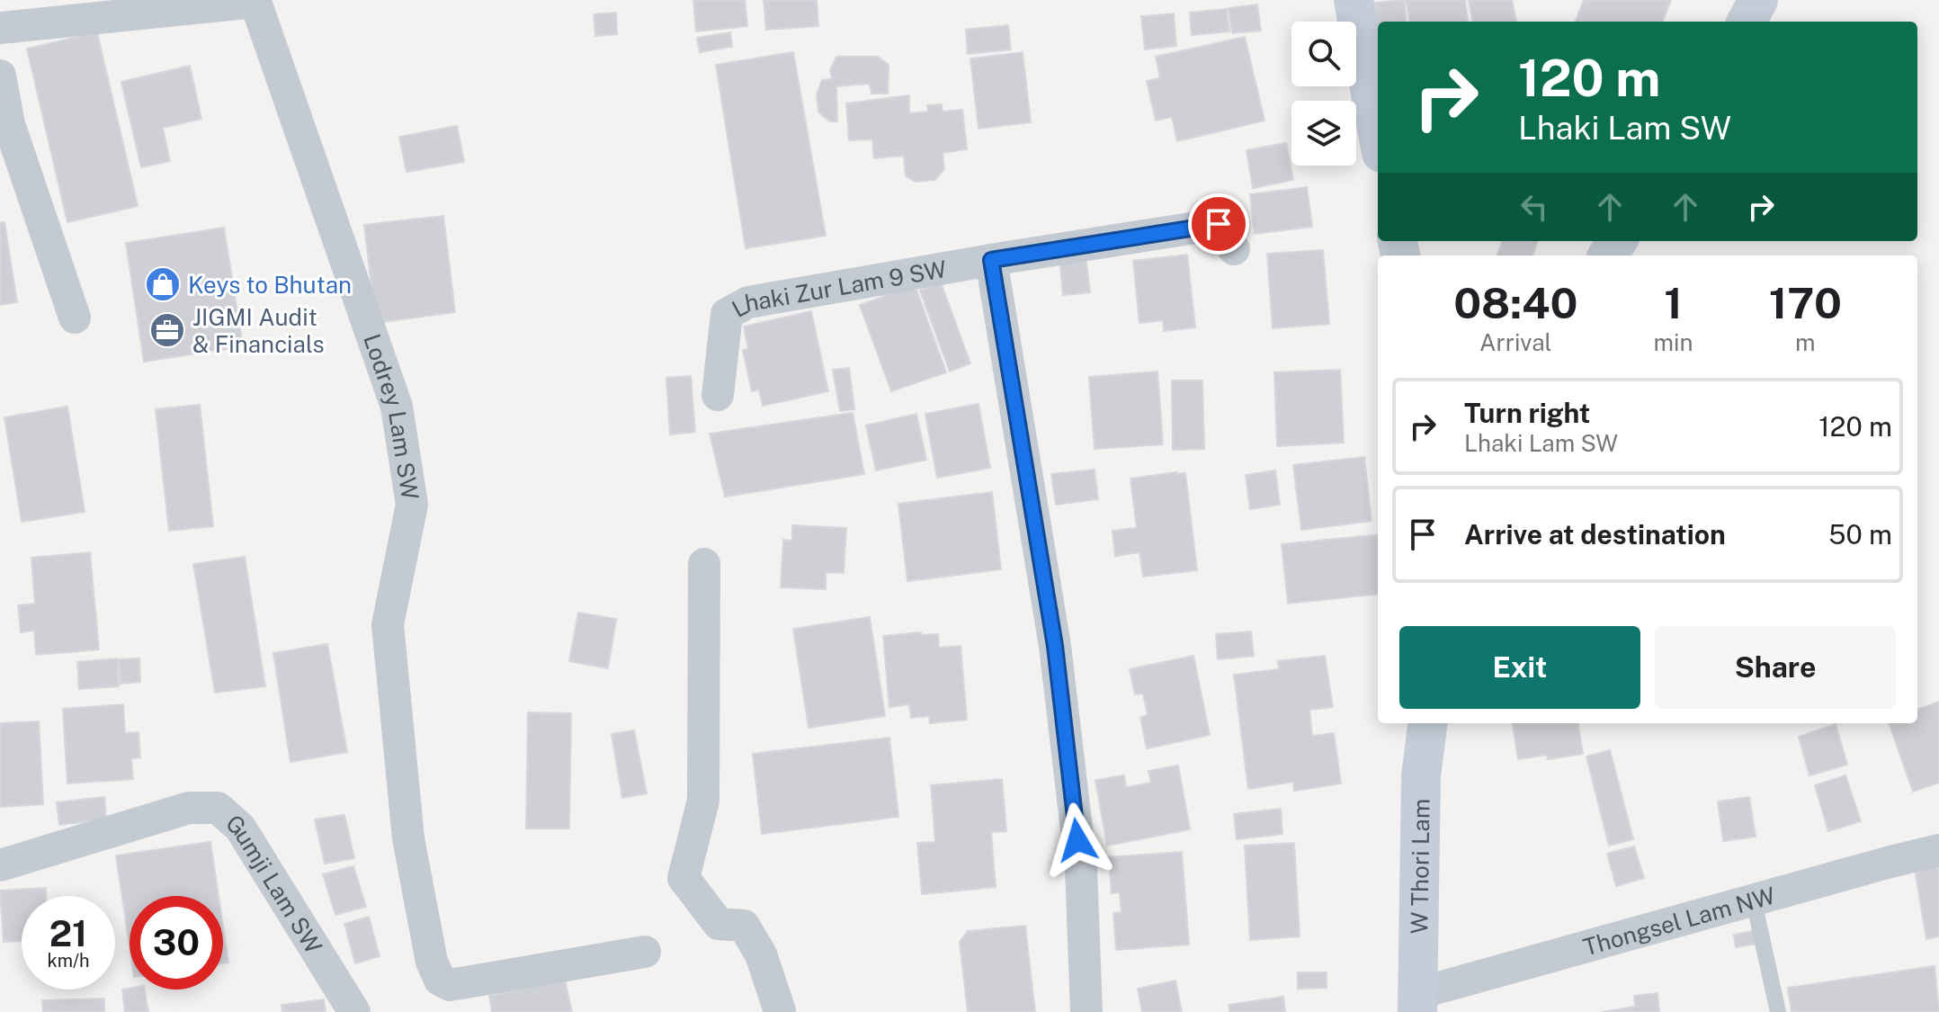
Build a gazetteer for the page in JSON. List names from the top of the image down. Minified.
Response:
{"streets":{"main road":["W Thori Lam"],"street":["Lhaki Zur Lam 9 SW","Lodrey Lam SW","Gumji Lam SW","Thongsel Lam NW"]},"crossings":[["W Thori Lam","Thongsel Lam NW"]],"places":{"shop":["Keys to Bhutan"],"office":["JIGMI Audit & Financials"]},"page":{"turn":["120 m","Lhaki Lam SW"],"eta":["08:40","Arrival","1","min","170","m"],"list":[{"name":"Turn right","note":"Lhaki Lam SW","value":"120 m"},{"name":"Arrive at destination","value":"50 m"}],"buttons":["Exit","Share"],"speed":"21 km/h","limit":"30"}}
